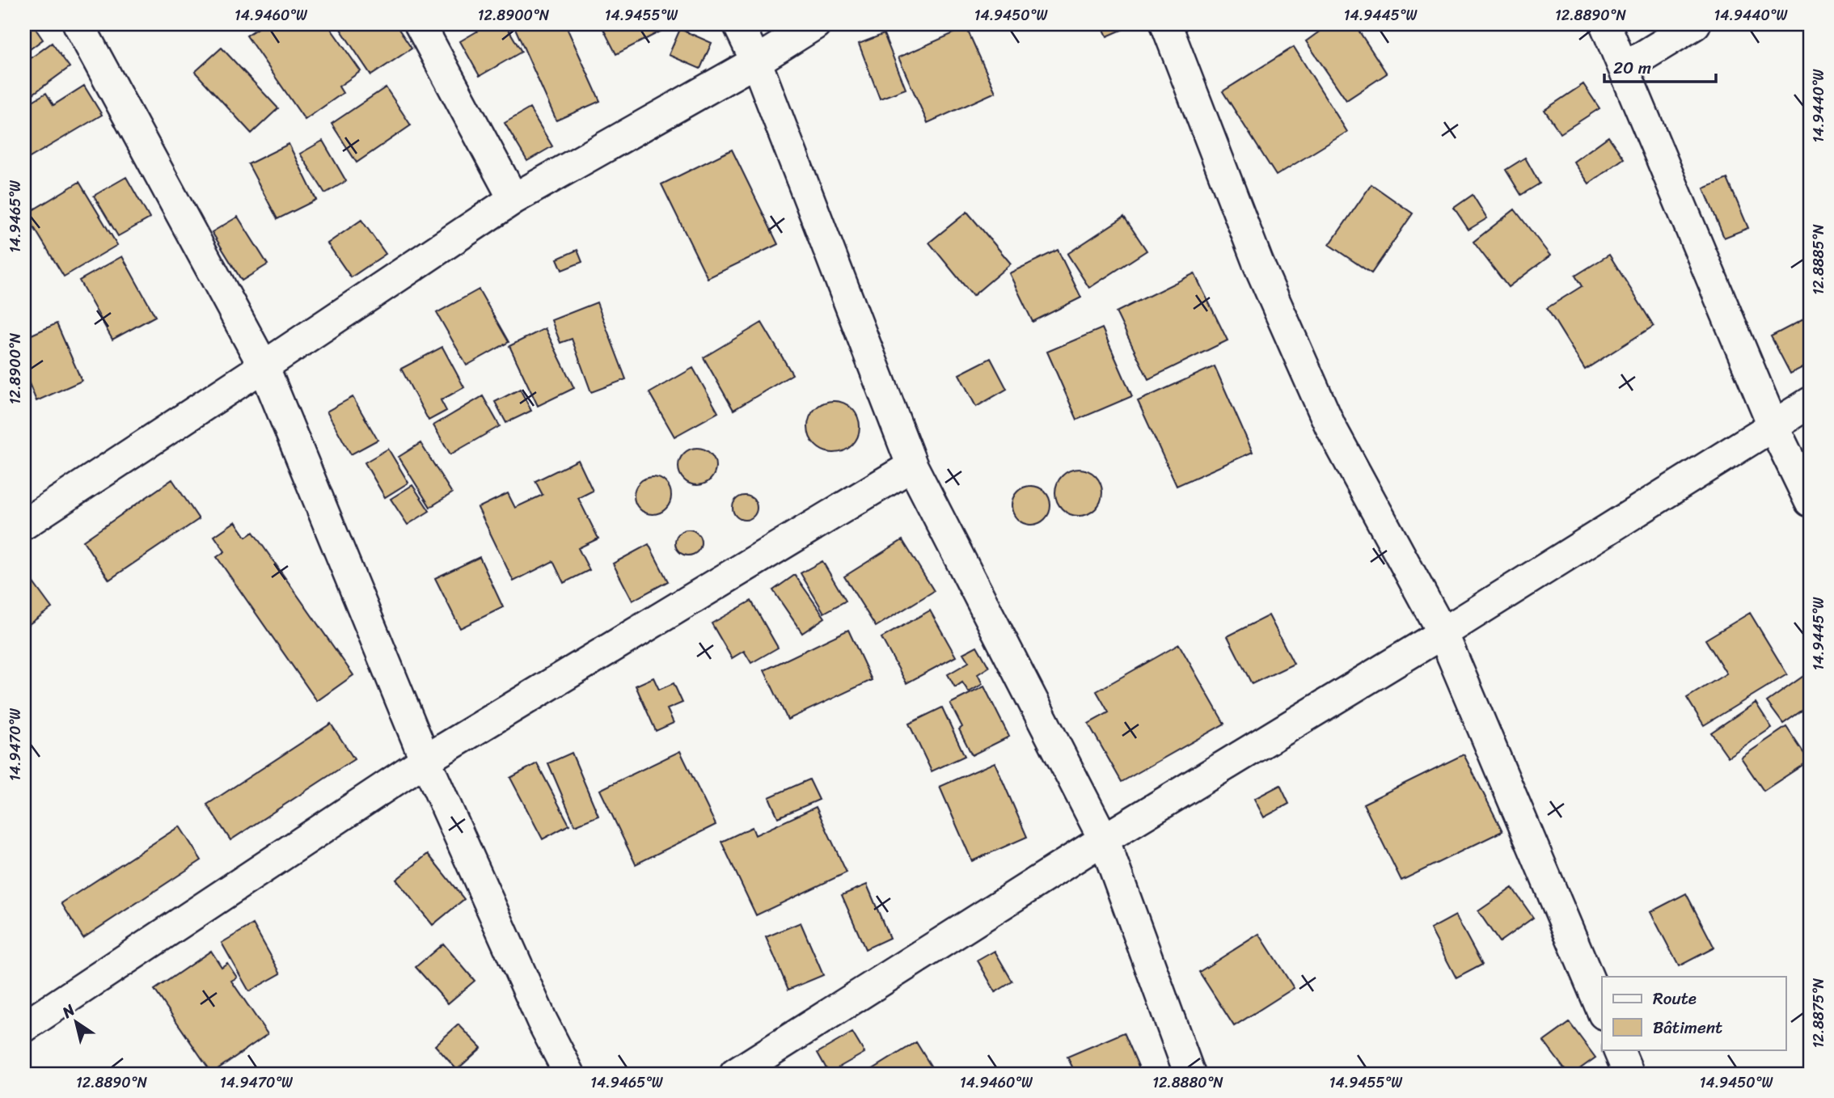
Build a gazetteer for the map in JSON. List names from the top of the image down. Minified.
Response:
{"legend":["Route","Bâtiment"],"scale_bar":"20 m","north":"top left","coordinates":["14.9460°W","12.8900°N","14.9455°W","14.9450°W","14.9445°W","12.8890°N","14.9440°W","14.9465°W","12.8885°N","14.9470°W","12.8875°N","12.8880°N"]}
